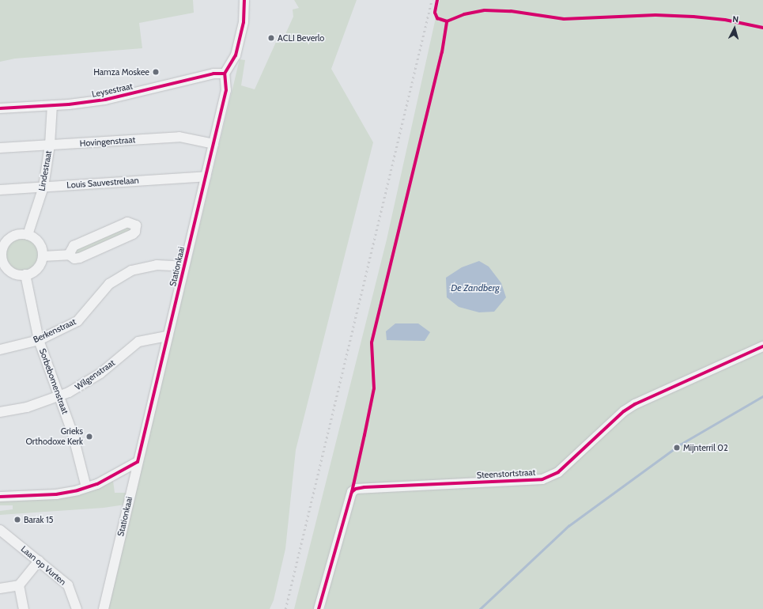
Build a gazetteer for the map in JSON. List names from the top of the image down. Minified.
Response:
{"streets":{"street":["Leysestraat","Hovingenstraat","Lindestraat","Louis Sauvestrelaan","Stationkaai","Berkenstraat","Wilgenstraat","Sorbebomenstraat","Steenstortstraat","Laan op Vurten"]},"crossings":[["Leysestraat","Lindestraat"],["Leysestraat","Stationkaai"],["Hovingenstraat","Lindestraat"],["Hovingenstraat","Stationkaai"],["Lindestraat","Louis Sauvestrelaan"],["Lindestraat","Sorbebomenstraat"],["Louis Sauvestrelaan","Stationkaai"],["Stationkaai","Berkenstraat"],["Stationkaai","Wilgenstraat"],["Berkenstraat","Sorbebomenstraat"],["Wilgenstraat","Sorbebomenstraat"]],"water":["De Zandberg"],"places":["ACLI Beverlo","Hamza Moskee","Grieks Orthodoxe Kerk","Mijnterril 02","Barak 15"],"north":"top"}
